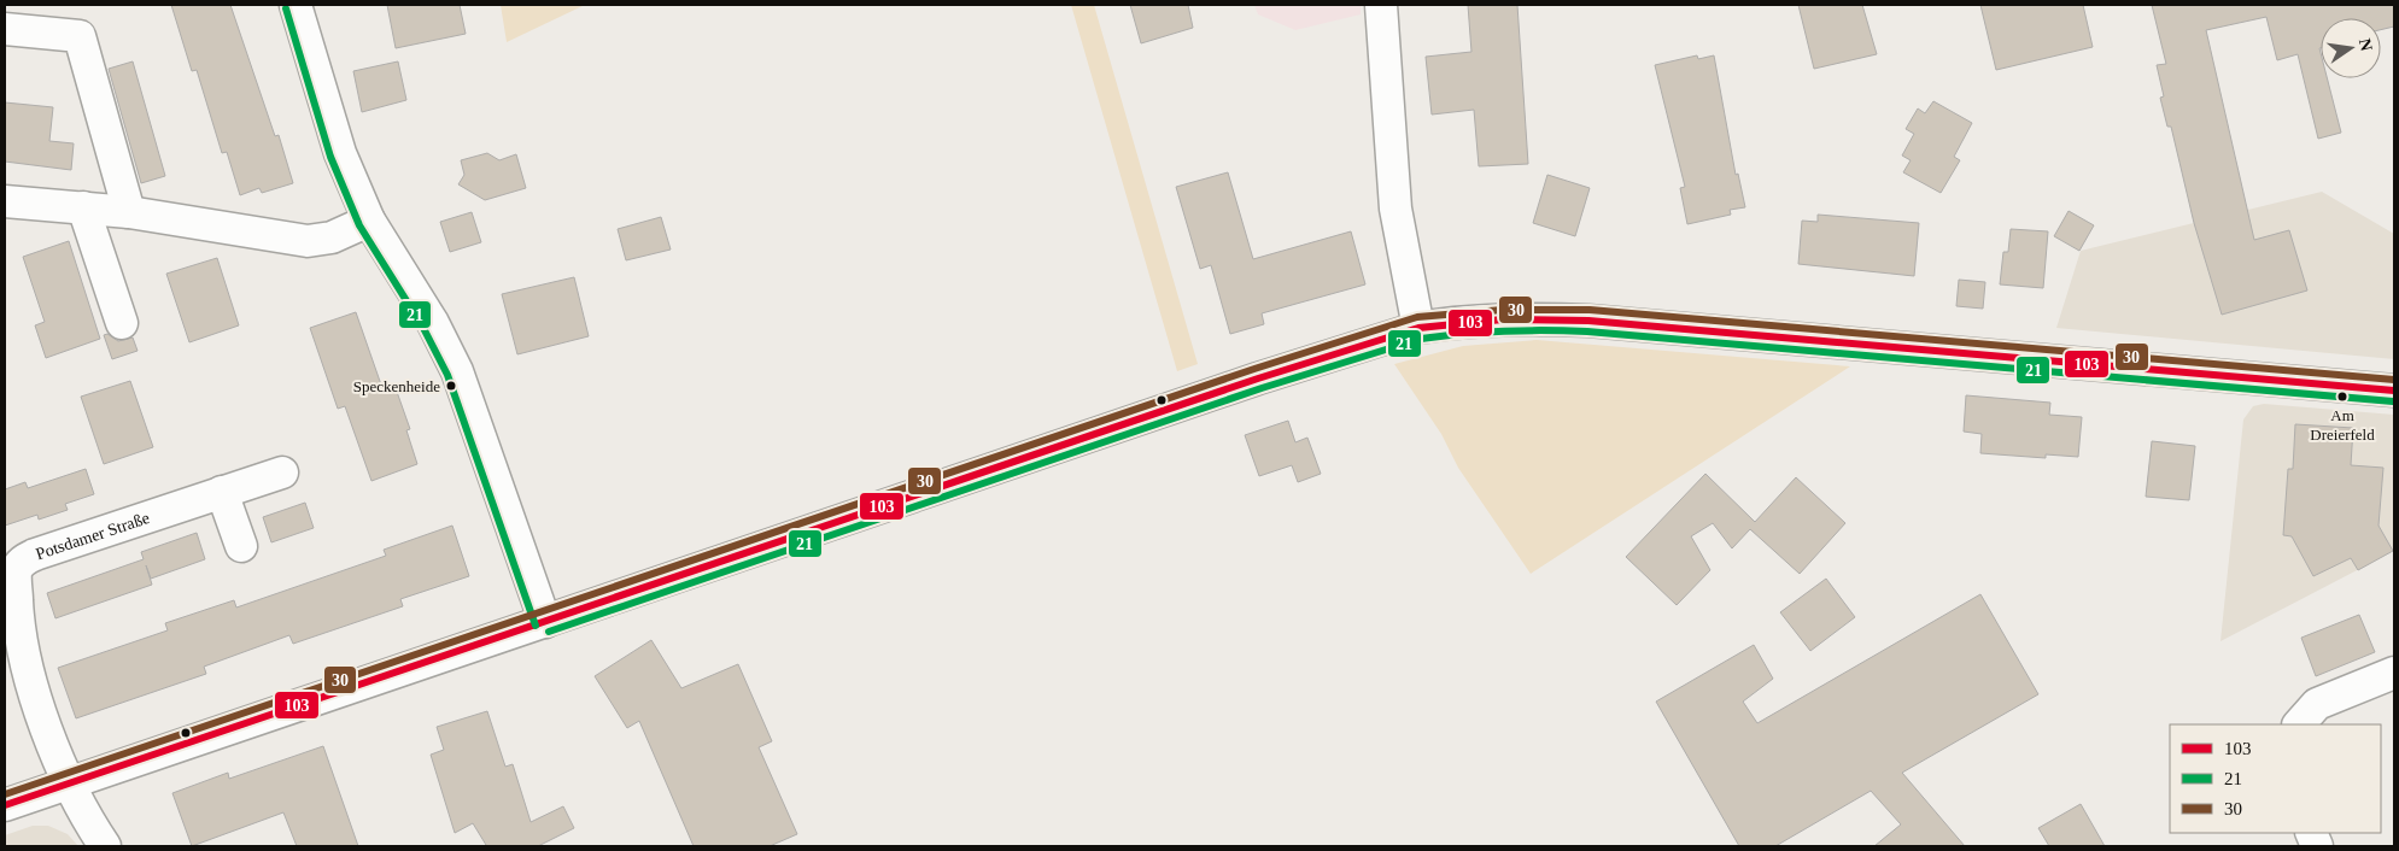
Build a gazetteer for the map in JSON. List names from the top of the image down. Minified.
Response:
{"streets":{"street":["Potsdamer Straße"]},"places":["Speckenheide","Am Dreierfeld"],"lines":["transit line 21","transit line 30","transit line 103"],"legend":["103","21","30"],"north":"right"}
